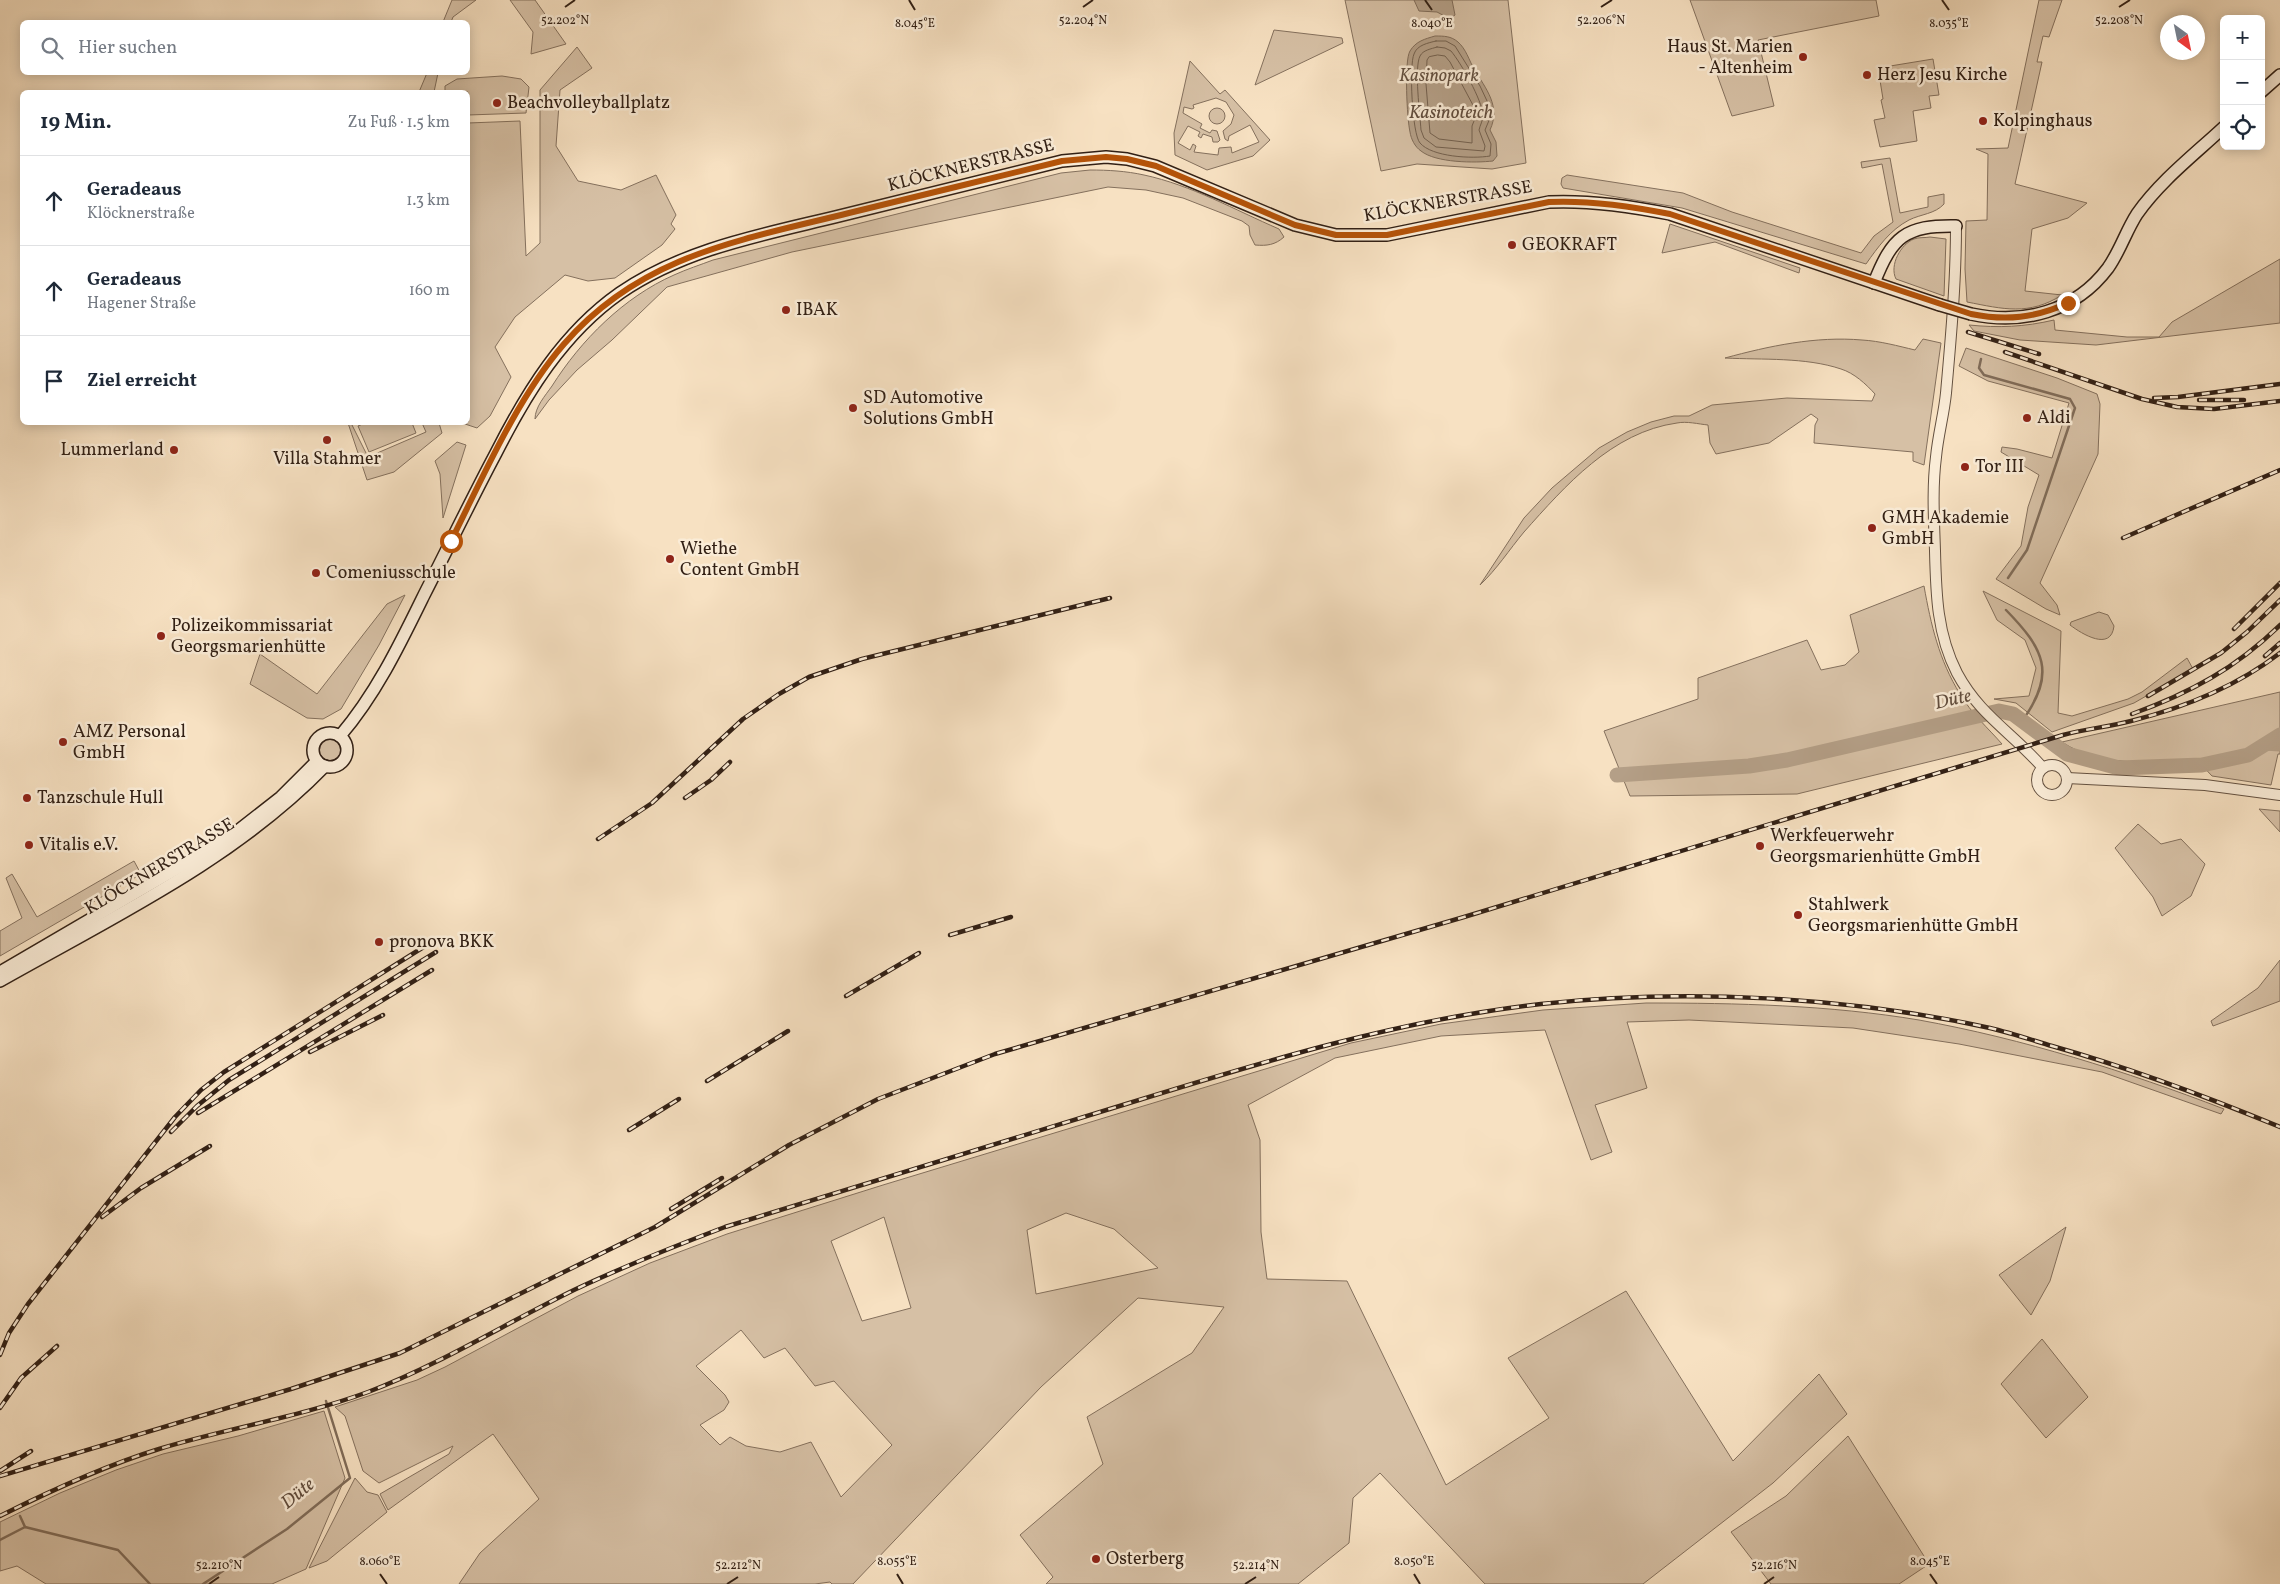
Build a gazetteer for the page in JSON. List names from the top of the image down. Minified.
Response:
{"streets":{"main road":["KLÖCKNERSTRASSE"]},"water":["Kasinoteich","Düte"],"parks":["Kasinopark"],"places":["Haus St. Marien - Altenheim","Herz Jesu Kirche","Beachvolleyballplatz","Kolpinghaus","GEOKRAFT","IBAK","SD Automotive Solutions GmbH","Aldi","Villa Stahmer","Lummerland","Tor III","GMH Akademie GmbH","Wiethe Content GmbH","Comeniusschule","Polizeikommissariat Georgsmarienhütte","AMZ Personal GmbH","Tanzschule Hull","Vitalis e.V.","Werkfeuerwehr Georgsmarienhütte GmbH","Stahlwerk Georgsmarienhütte GmbH","pronova BKK","Osterberg"],"north":"bottom right","page":{"map_buttons":["+","−"],"search":"Hier suchen","heading":["19 Min.","Zu Fuß · 1.5 km"],"list":[["Geradeaus","Klöcknerstraße","1.3 km"],["Geradeaus","Hagener Straße","160 m"],"Ziel erreicht"]},"coordinates":["52.208°N","52.202°N","52.204°N","52.206°N","8.045°E","8.040°E","8.035°E","8.060°E","8.055°E","8.050°E","52.210°N","52.212°N","52.214°N","52.216°N"]}
